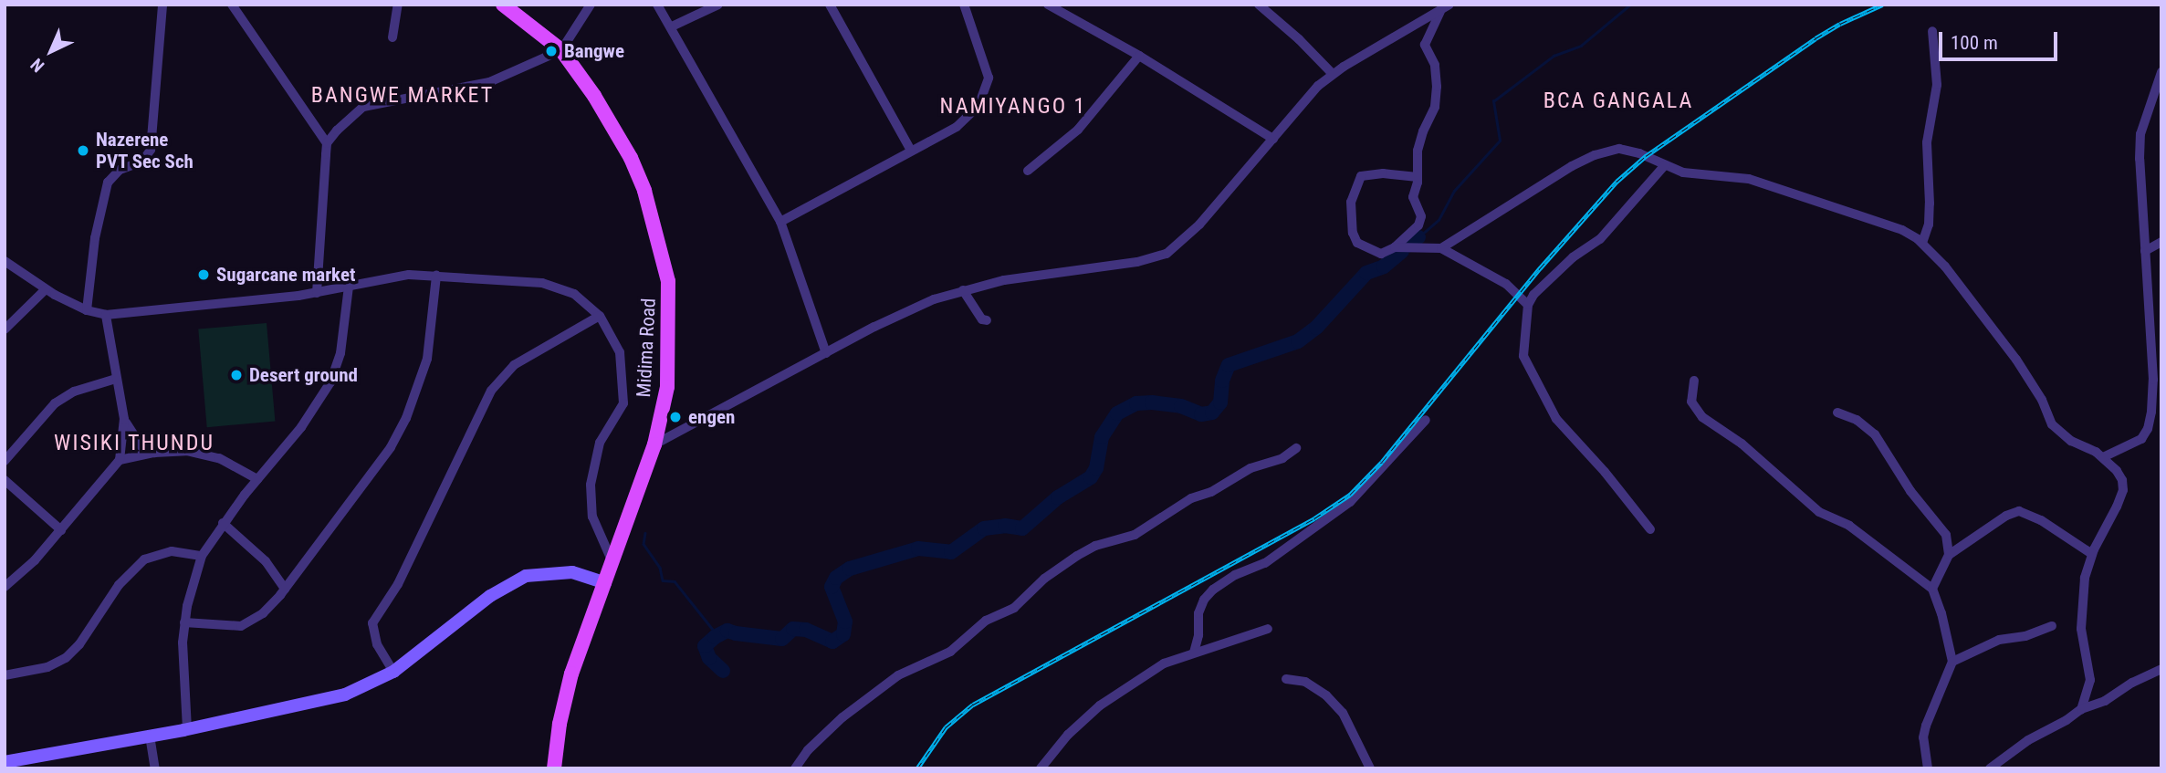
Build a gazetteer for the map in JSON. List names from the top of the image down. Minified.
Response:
{"streets":{"main road":["Midima Road"]},"districts":["BANGWE MARKET","BCA GANGALA","NAMIYANGO 1","WISIKI THUNDU"],"places":["Bangwe","Nazerene PVT Sec Sch","Sugarcane market","Desert ground","engen"],"scale_bar":"100 m","north":"bottom left"}
